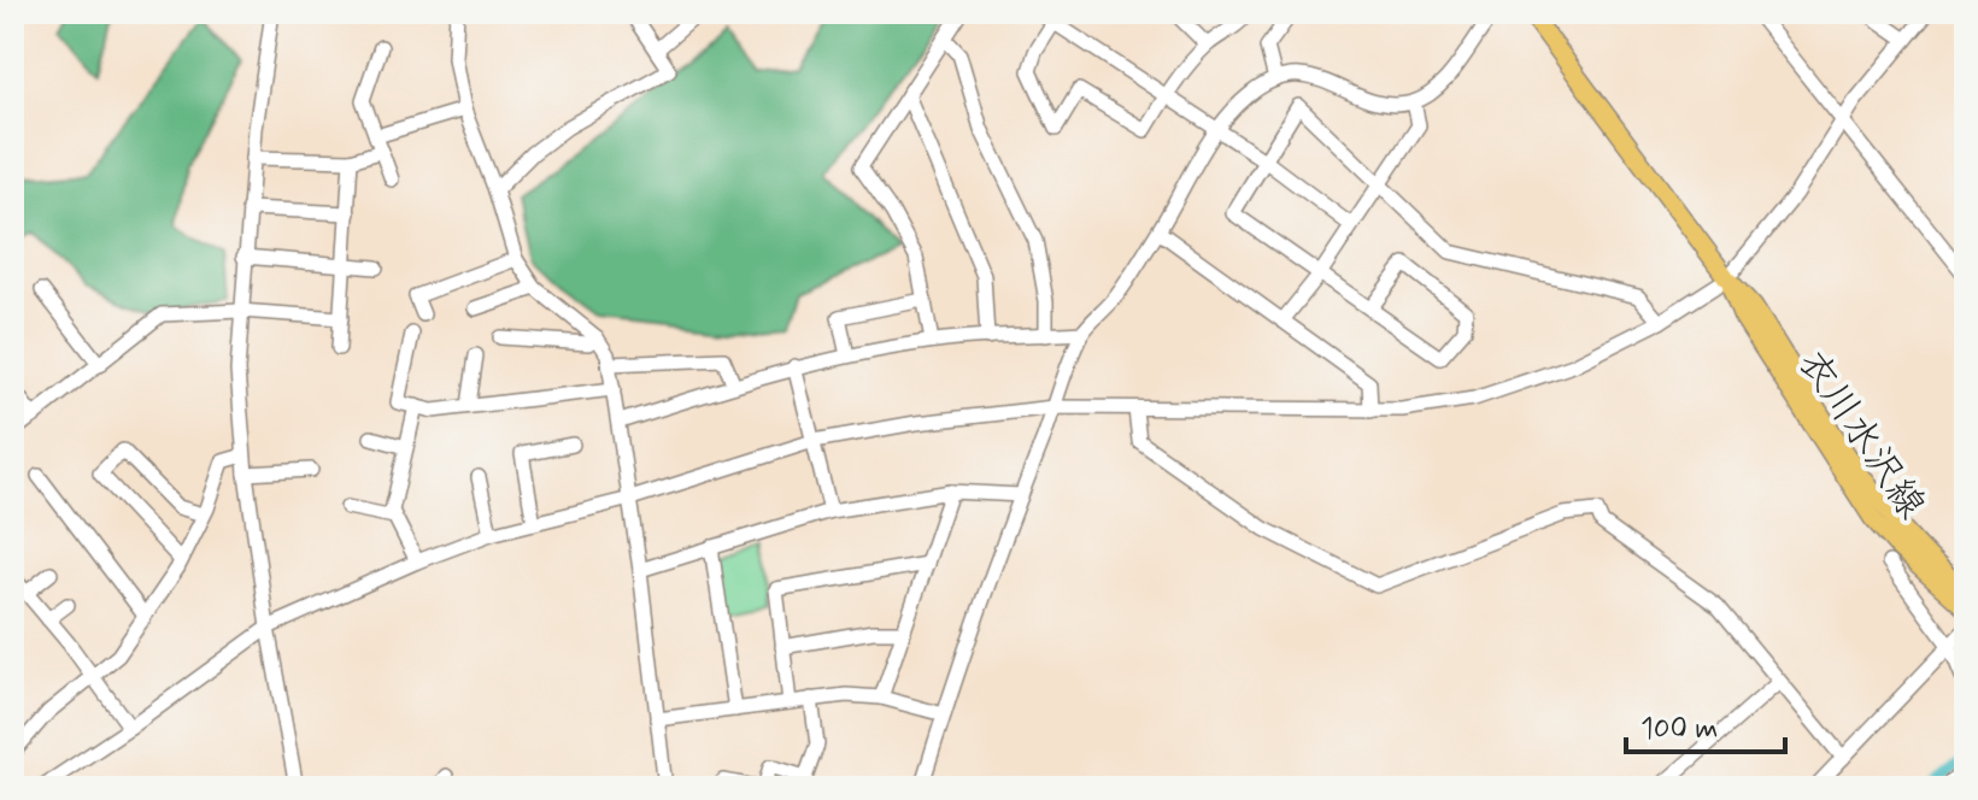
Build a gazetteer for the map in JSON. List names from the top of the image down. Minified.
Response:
{"streets":{"main road":["衣川水沢線"]},"scale_bar":"100 m"}
